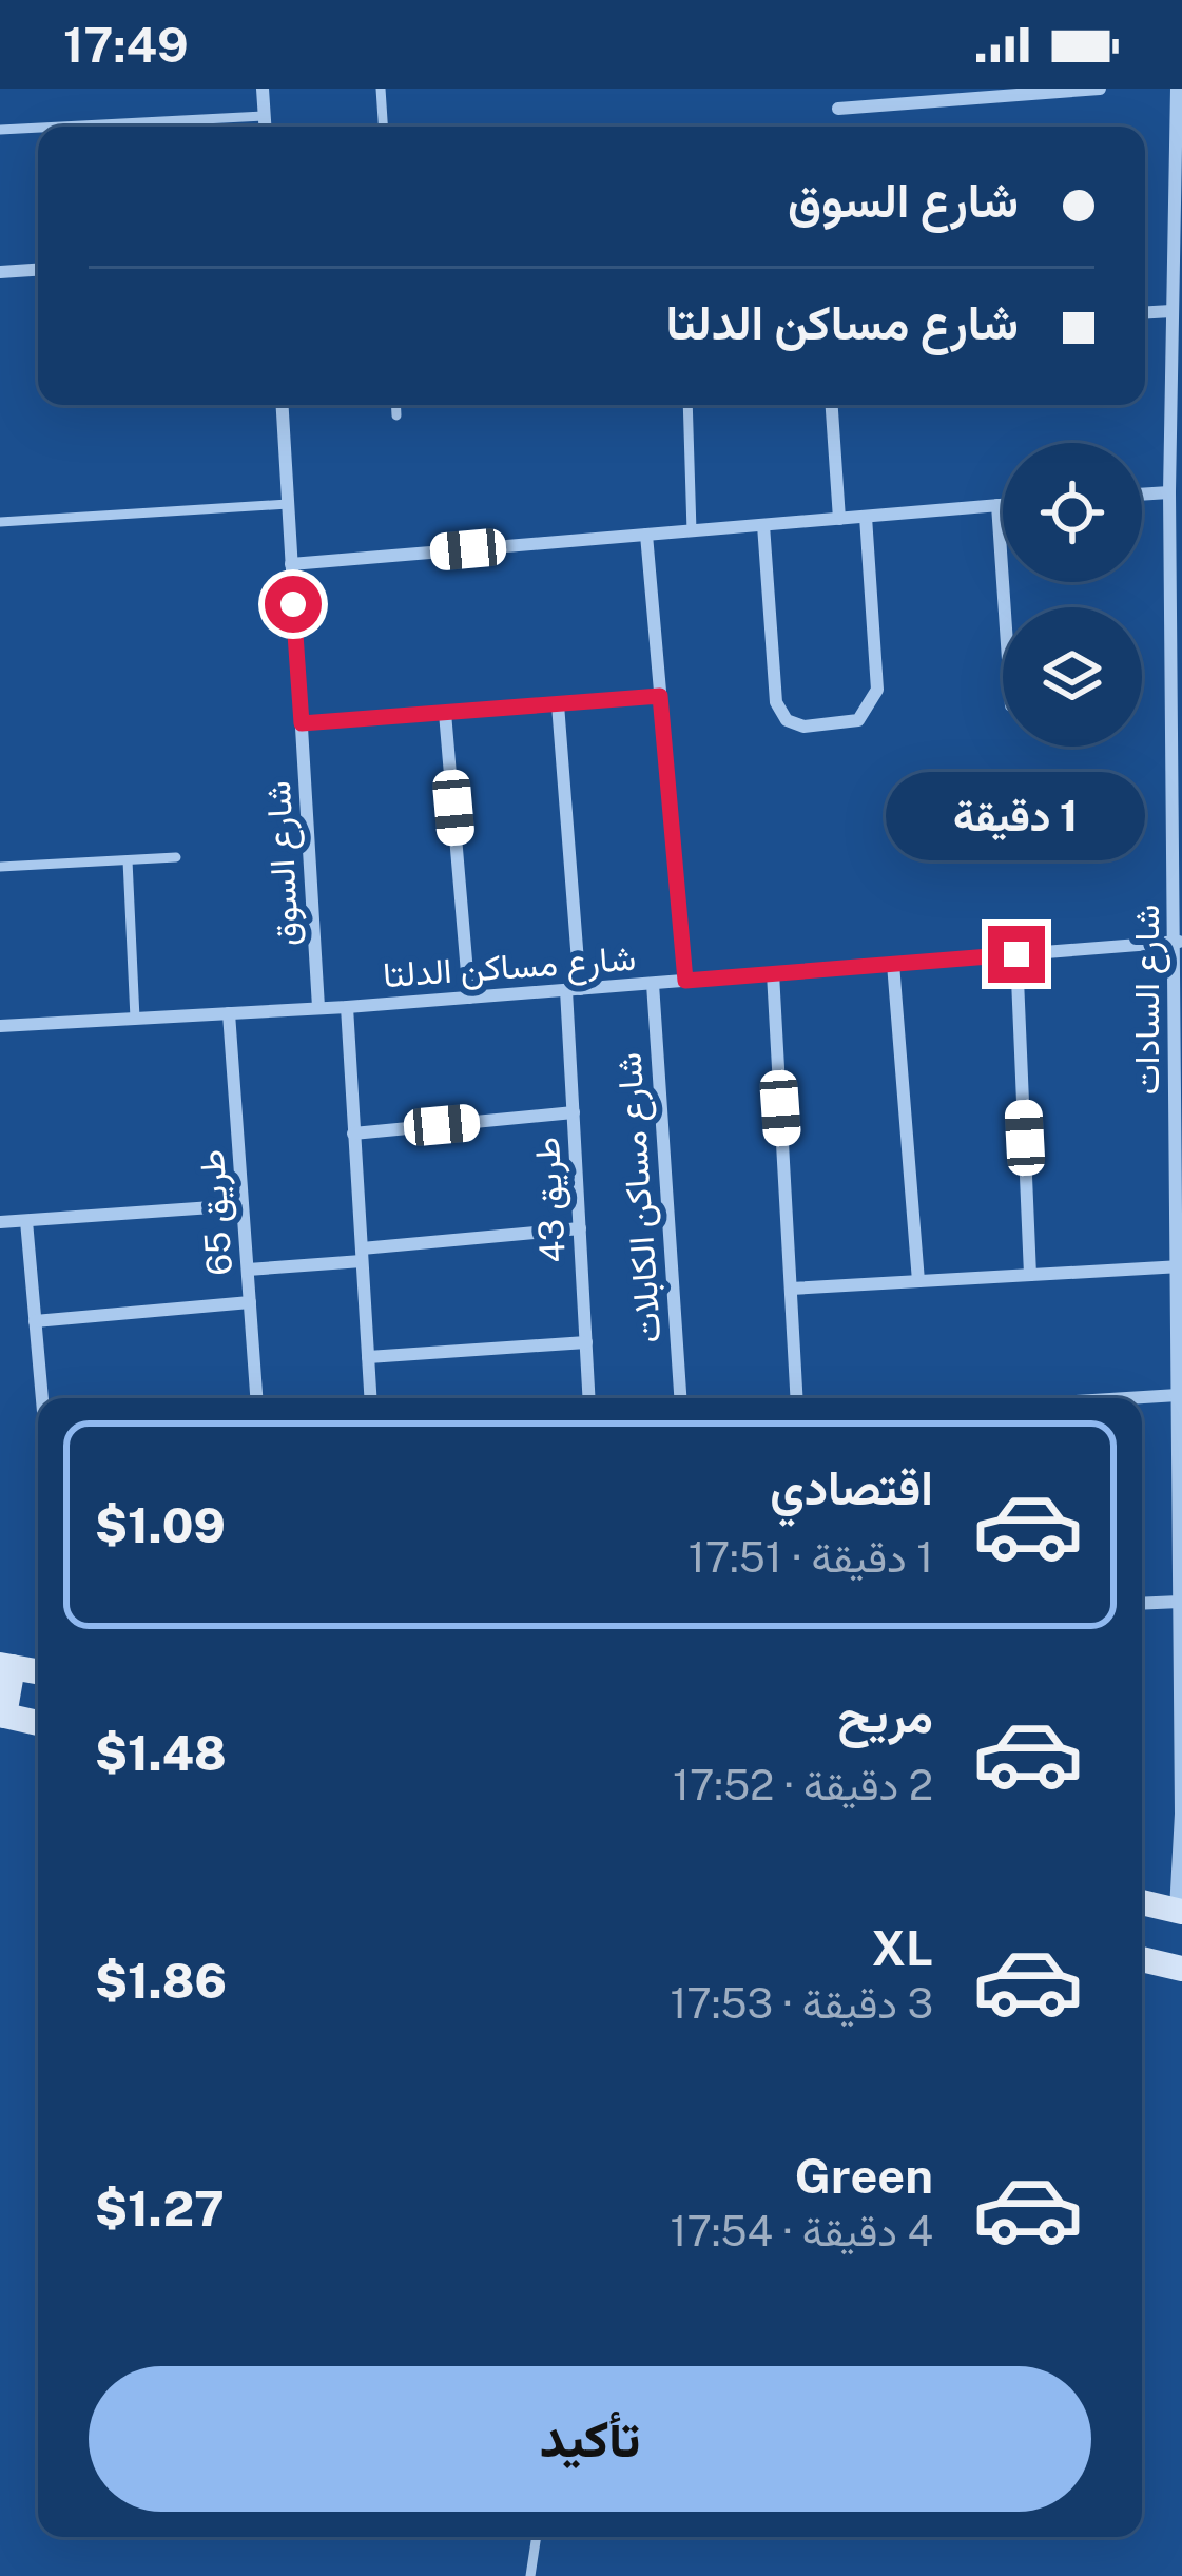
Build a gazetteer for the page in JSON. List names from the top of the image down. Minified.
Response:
{"streets":{"street":["شارع السوق","شارع مساكن الدلتا","شارع السادات","شارع مساكن الكابلات","طريق 43","طريق 65"]},"crossings":[["شارع السوق","شارع مساكن الدلتا"],["شارع مساكن الدلتا","شارع السادات"],["شارع مساكن الدلتا","شارع مساكن الكابلات"],["شارع مساكن الدلتا","طريق 43"],["شارع مساكن الدلتا","طريق 65"]],"page":{"status":"17:49","banner":["شارع السوق","شارع مساكن الدلتا"],"bubble":"1 دقيقة","list":[{"name":"اقتصادي","note":"1 دقيقة · 17:51","value":"$1.09"},{"name":"مريح","note":"2 دقيقة · 17:52","value":"$1.48"},{"name":"XL","note":"3 دقيقة · 17:53","value":"$1.86"},{"name":"Green","note":"4 دقيقة · 17:54","value":"$1.27"}],"buttons":"تأكيد"}}
